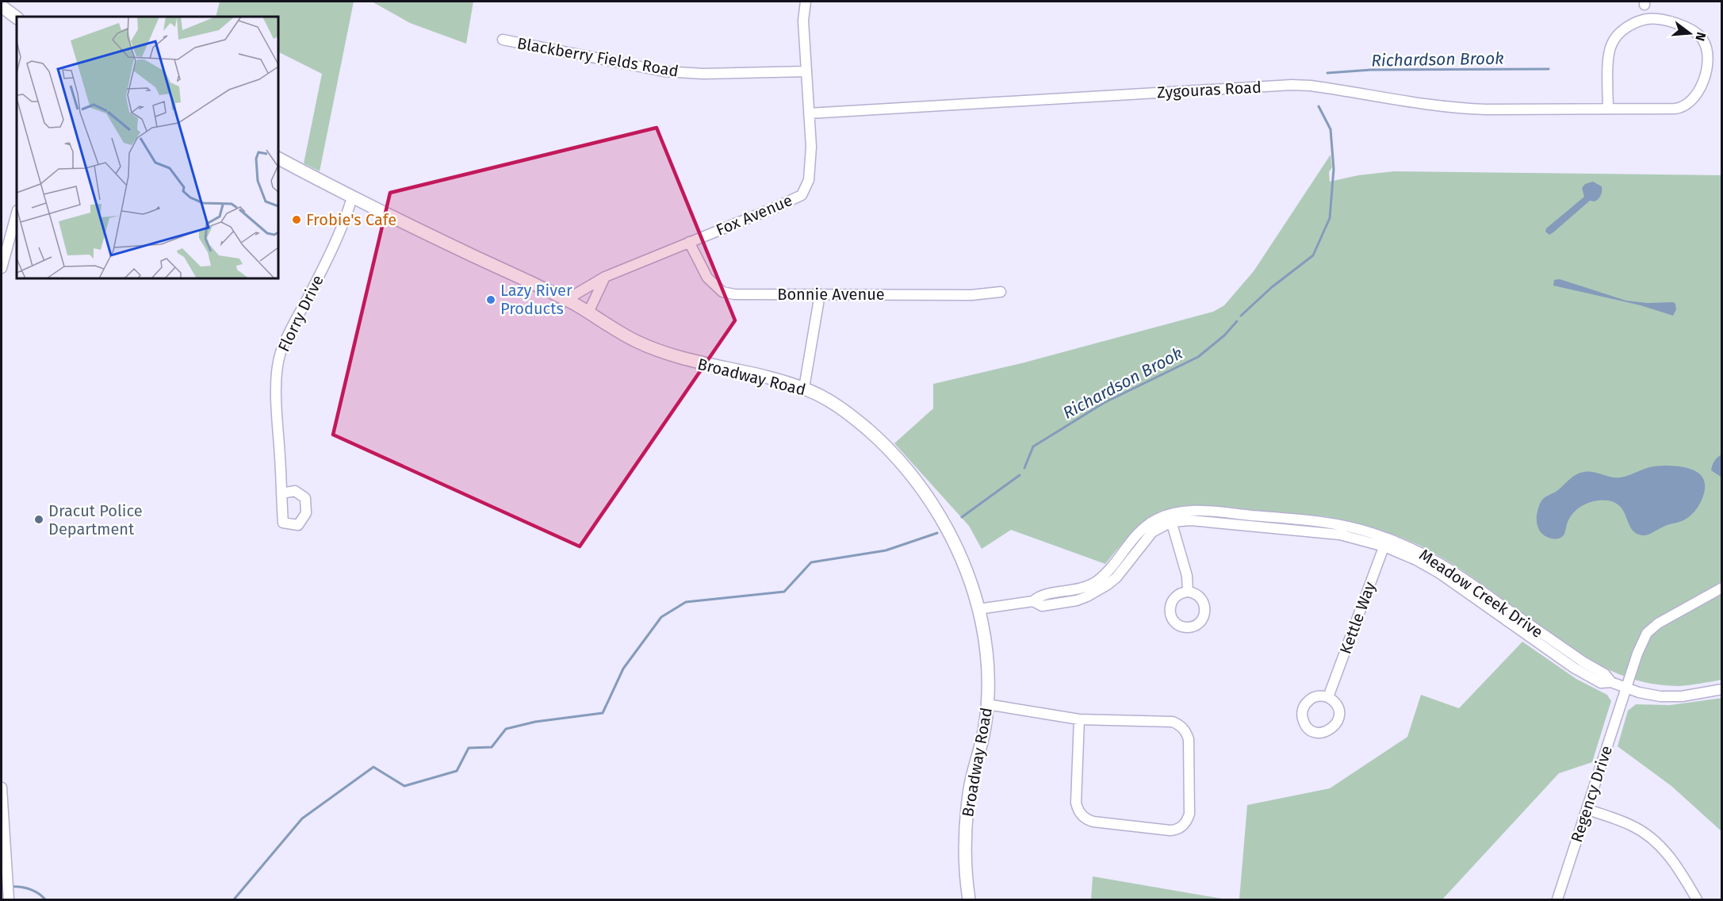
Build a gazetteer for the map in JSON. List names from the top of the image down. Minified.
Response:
{"streets":{"main road":["Broadway Road"],"street":["Blackberry Fields Road","Zygouras Road","Fox Avenue","Bonnie Avenue","Florry Drive","Meadow Creek Drive","Kettle Way","Regency Drive"]},"crossings":[["Blackberry Fields Road","Fox Avenue"],["Zygouras Road","Fox Avenue"],["Fox Avenue","Bonnie Avenue"],["Fox Avenue","Broadway Road"],["Florry Drive","Broadway Road"],["Broadway Road","Meadow Creek Drive"],["Meadow Creek Drive","Kettle Way"],["Meadow Creek Drive","Regency Drive"]],"water":["Richardson Brook"],"places":["Frobie's Cafe","Lazy River Products","Dracut Police Department"],"north":"right"}
